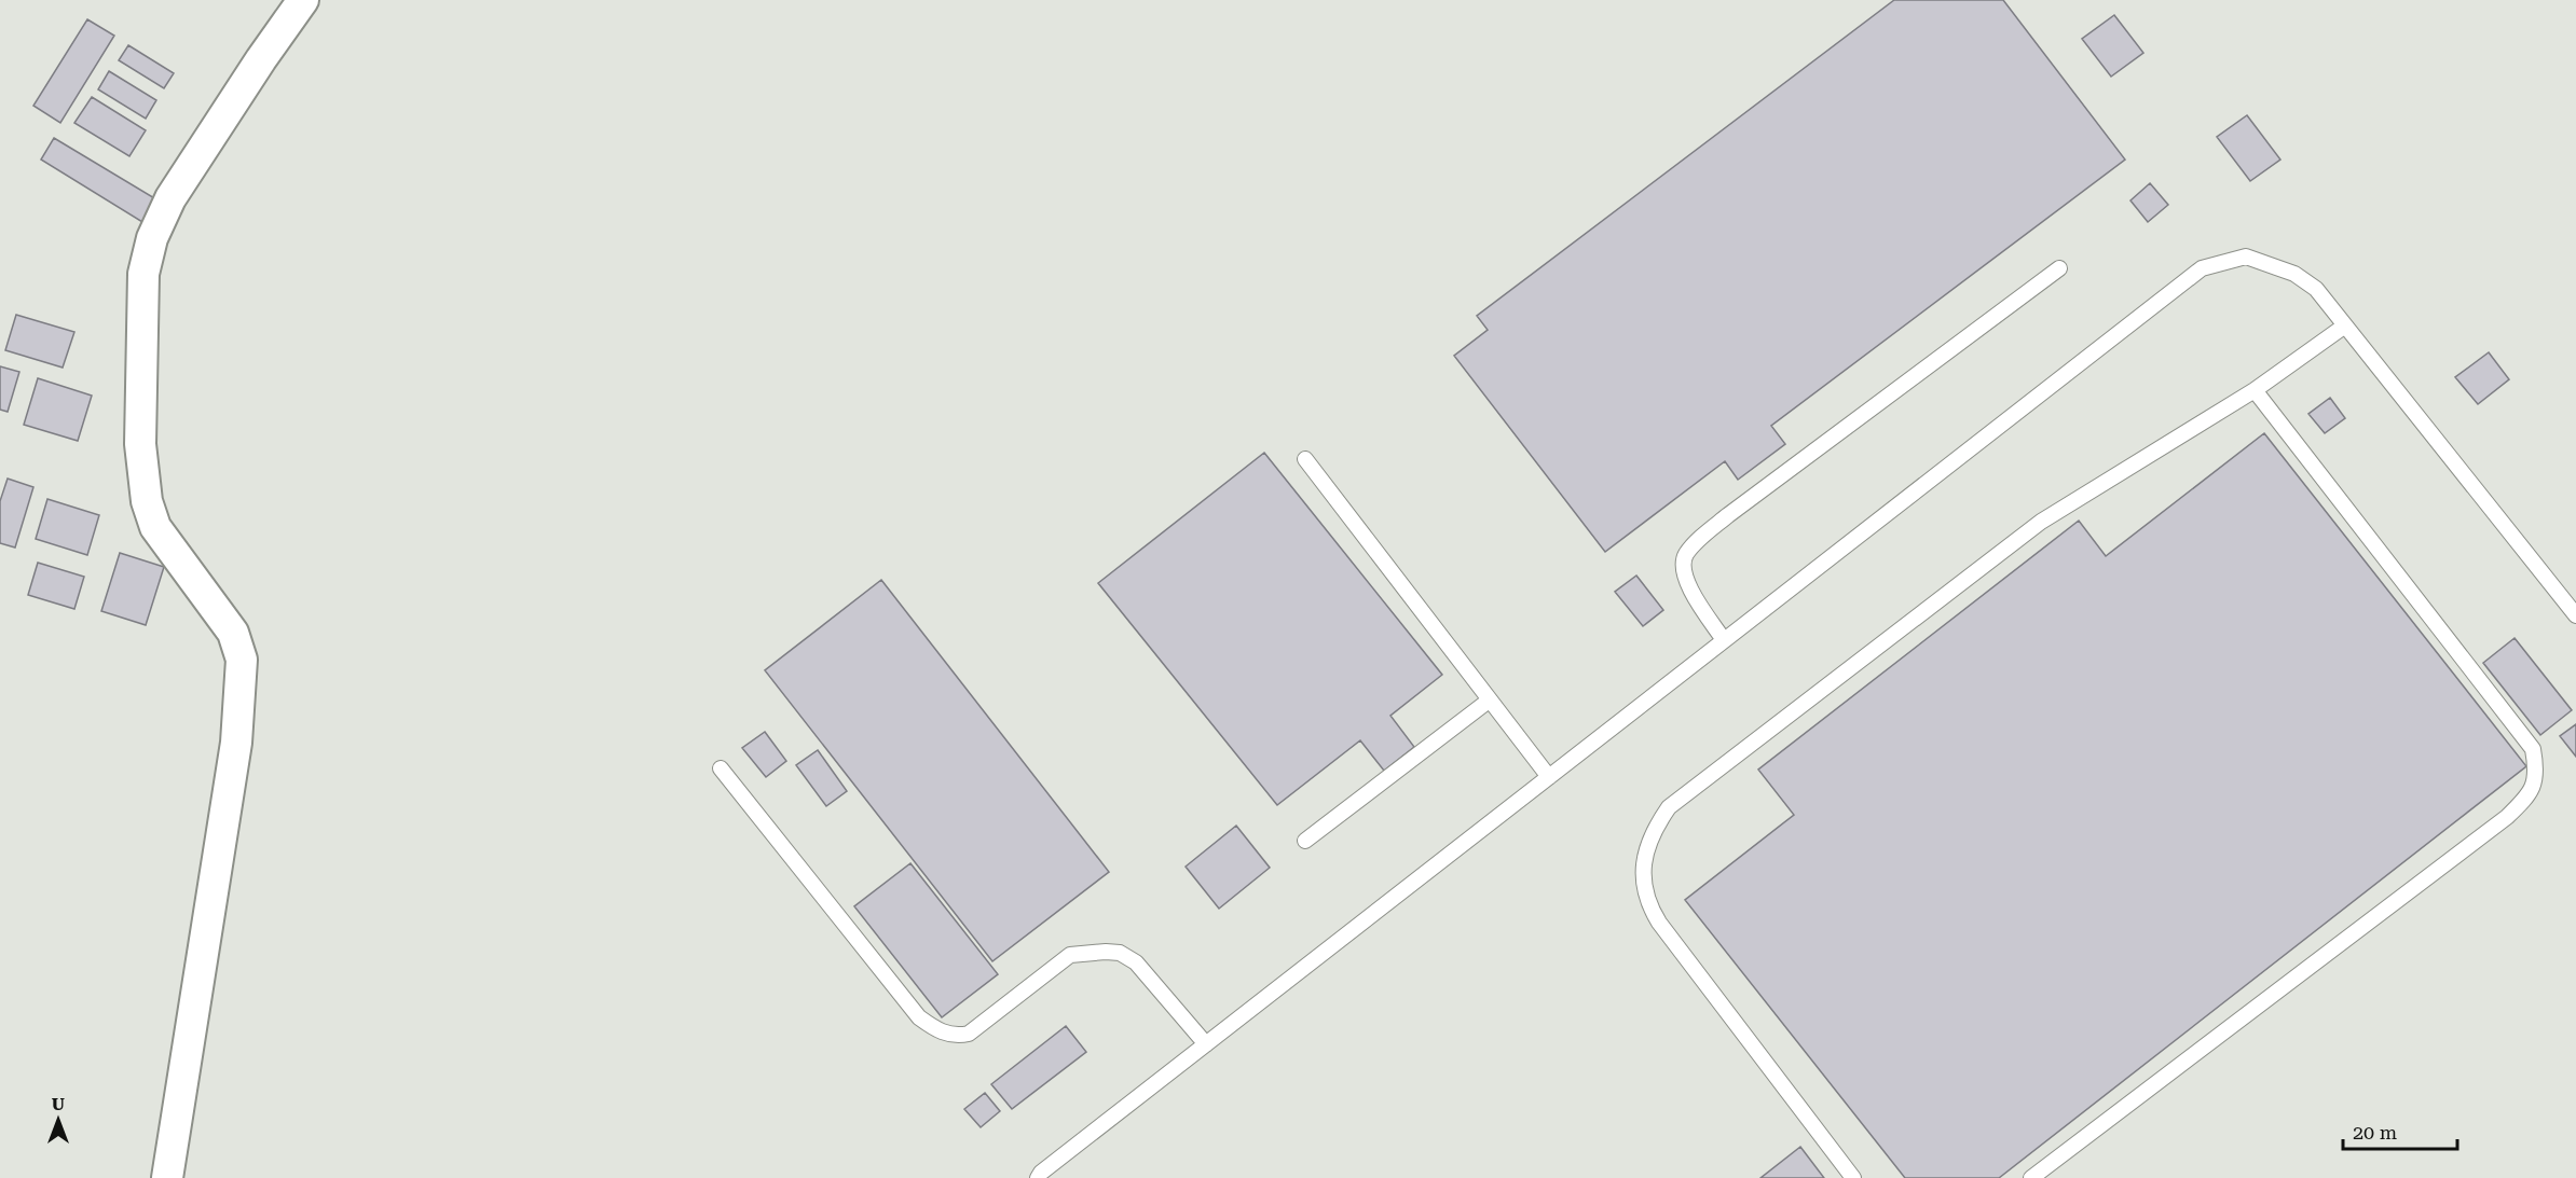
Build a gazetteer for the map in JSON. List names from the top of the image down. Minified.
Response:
{"scale_bar":"20 m","north":"top"}
